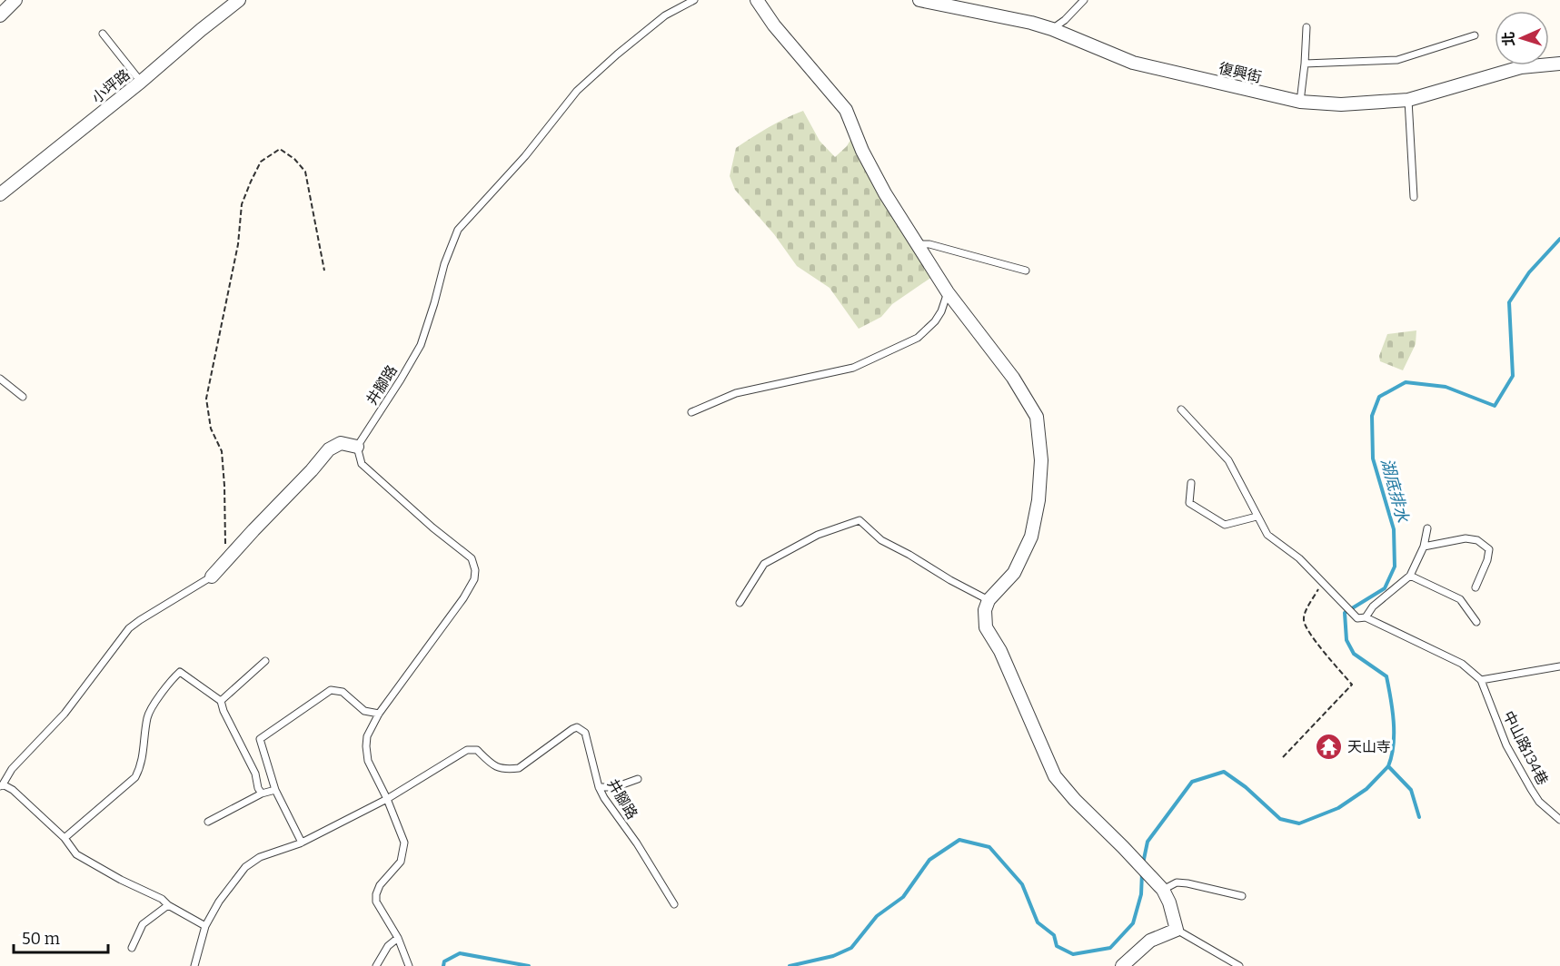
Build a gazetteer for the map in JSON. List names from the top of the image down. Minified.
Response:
{"streets":{"street":["復興街","小坪路"],"lane":["井腳路","中山路134巷"]},"water":["湖底排水"],"places":{"temple":["天山寺"]},"scale_bar":"50 m","north":"left"}
